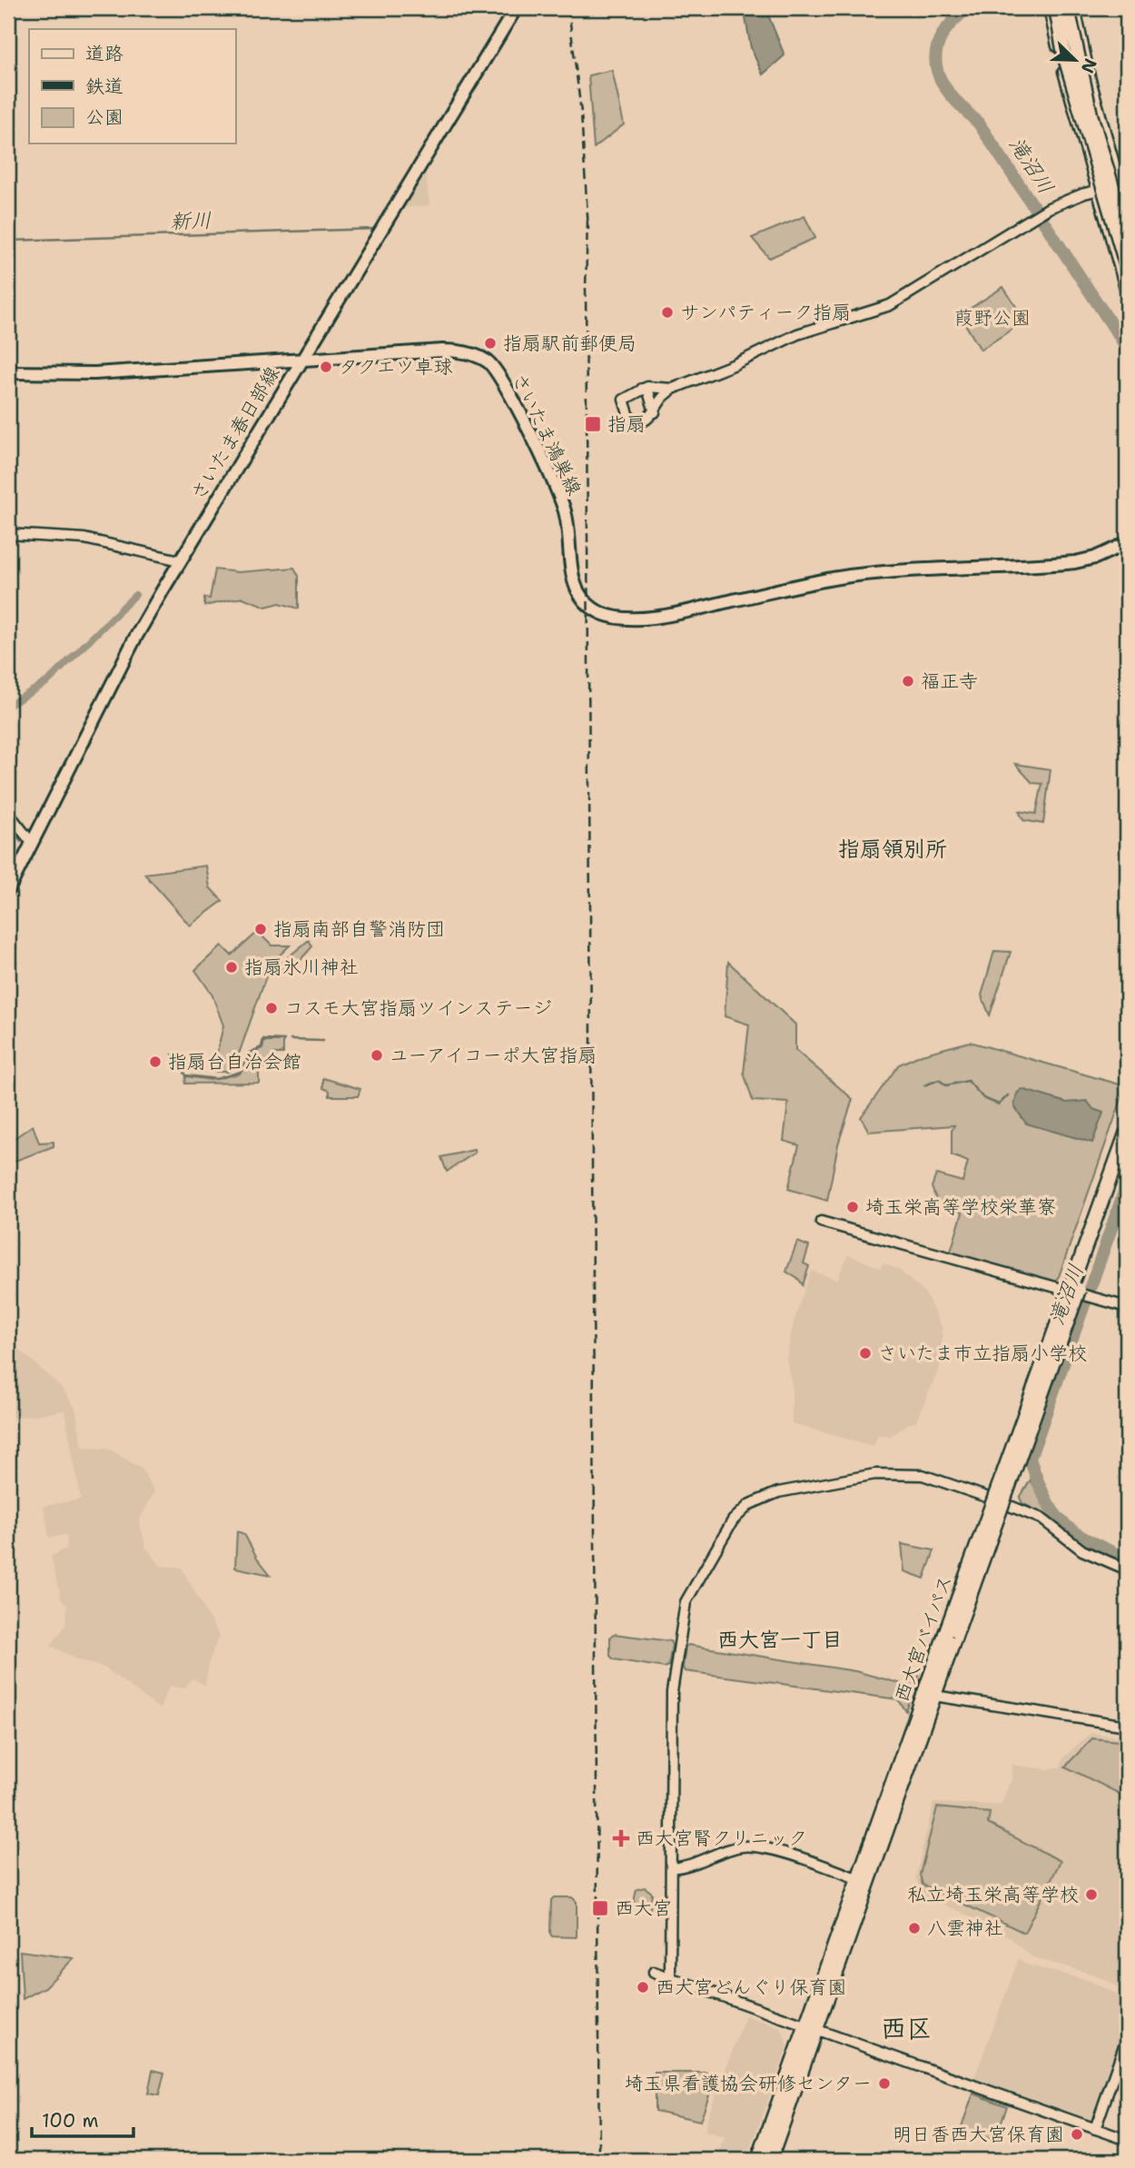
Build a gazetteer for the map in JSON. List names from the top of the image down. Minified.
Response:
{"streets":{"highway":["西大宮バイパス"],"main road":["さいたま春日部線","さいたま鴻巣線"]},"crossings":[["さいたま春日部線","さいたま鴻巣線"]],"districts":["指扇領別所","西大宮一丁目","西区"],"water":["滝沼川","新川"],"parks":["葭野公園"],"places":{"other":["サンパティーク指扇","指扇駅前郵便局","タクエツ卓球","福正寺","指扇南部自警消防団","指扇氷川神社","コスモ大宮指扇ツインステージ","ユーアイコーポ大宮指扇","指扇台自治会館","埼玉栄高等学校栄華寮","さいたま市立指扇小学校","私立埼玉栄高等学校","八雲神社","西大宮どんぐり保育園","埼玉県看護協会研修センター","明日香西大宮保育園"],"transit":["指扇","西大宮"],"health":["西大宮腎クリニック"]},"legend":["道路","鉄道","公園"],"scale_bar":"100 m","north":"bottom right"}
